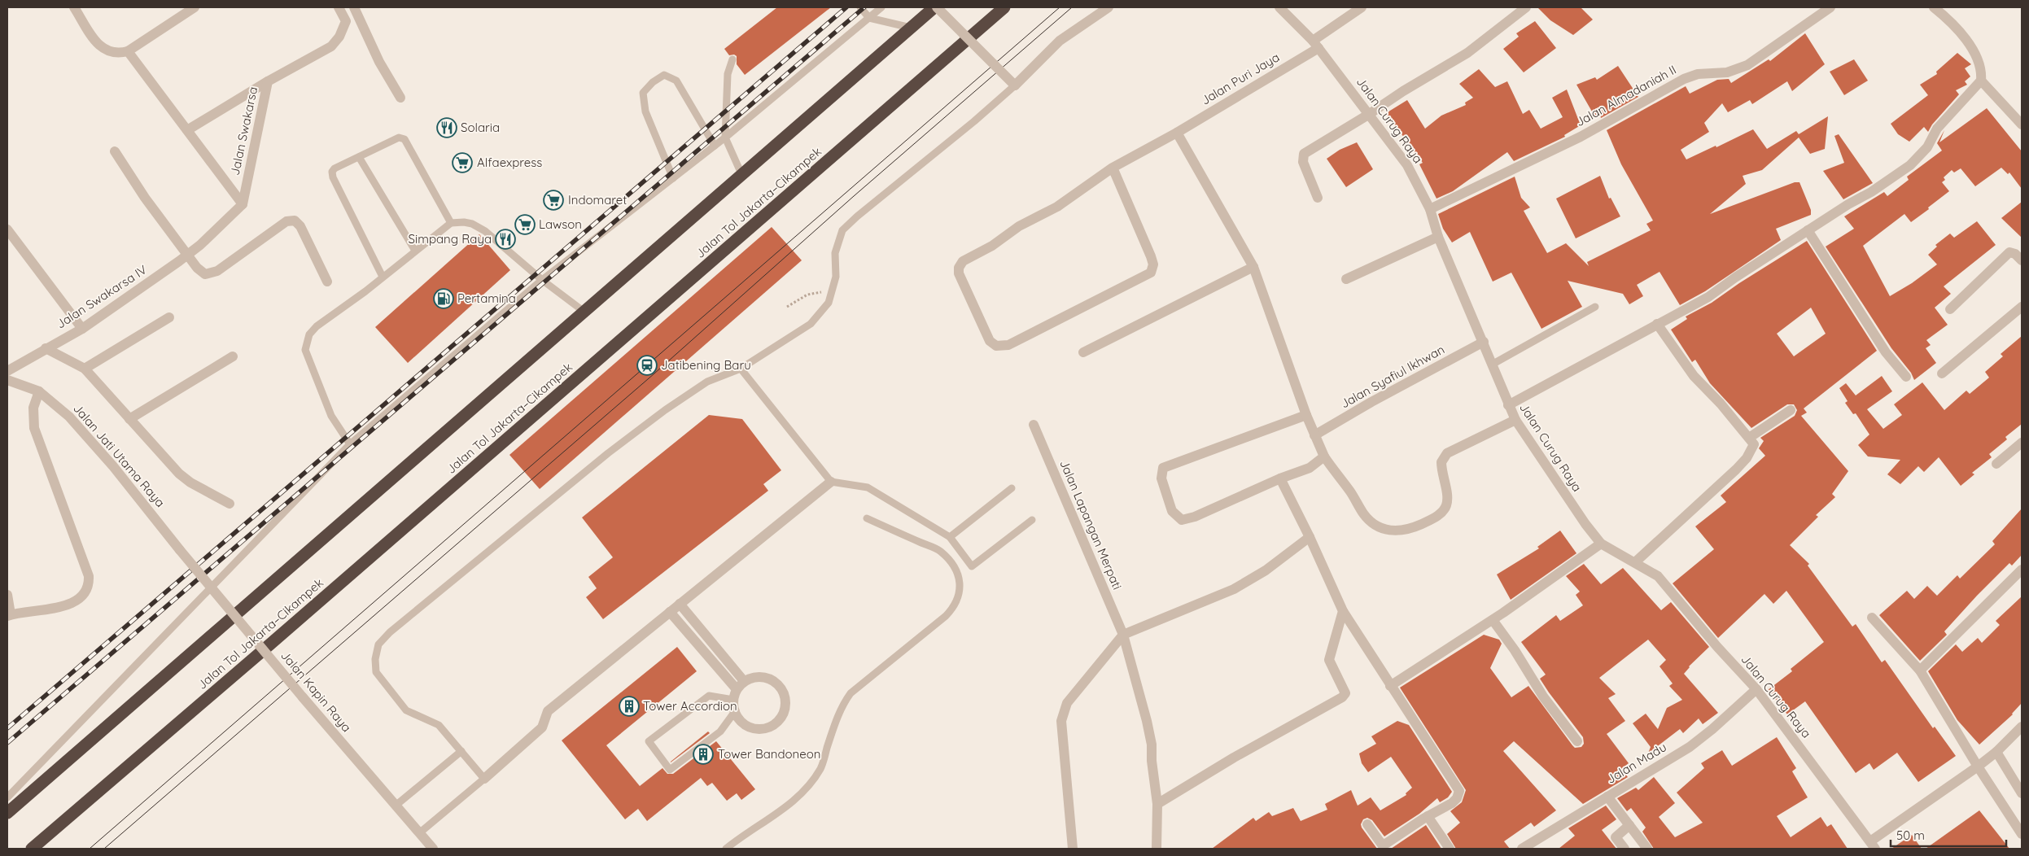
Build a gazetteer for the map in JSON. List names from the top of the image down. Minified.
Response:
{"streets":{"highway":["Jalan Tol Jakarta–Cikampek"],"street":["Jalan Puri Jaya","Jalan Almadaniah II","Jalan Curug Raya","Jalan Swakarsa","Jalan Swakarsa IV","Jalan Syafiul Ikhwan","Jalan Jati Utama Raya","Jalan Lapangan Merpati","Jalan Kapin Raya","Jalan Madu"]},"crossings":[["Jalan Puri Jaya","Jalan Curug Raya"],["Jalan Almadaniah II","Jalan Curug Raya"],["Jalan Curug Raya","Jalan Syafiul Ikhwan"],["Jalan Curug Raya","Jalan Madu"],["Jalan Jati Utama Raya","Jalan Kapin Raya"]],"places":{"restaurant":["Solaria","Simpang Raya"],"supermarket":["Alfaexpress","Indomaret","Lawson"],"fuel station":["Pertamina"],"station":["Jatibening Baru"],"building":["Tower Accordion","Tower Bandoneon"]},"scale_bar":"50 m"}
